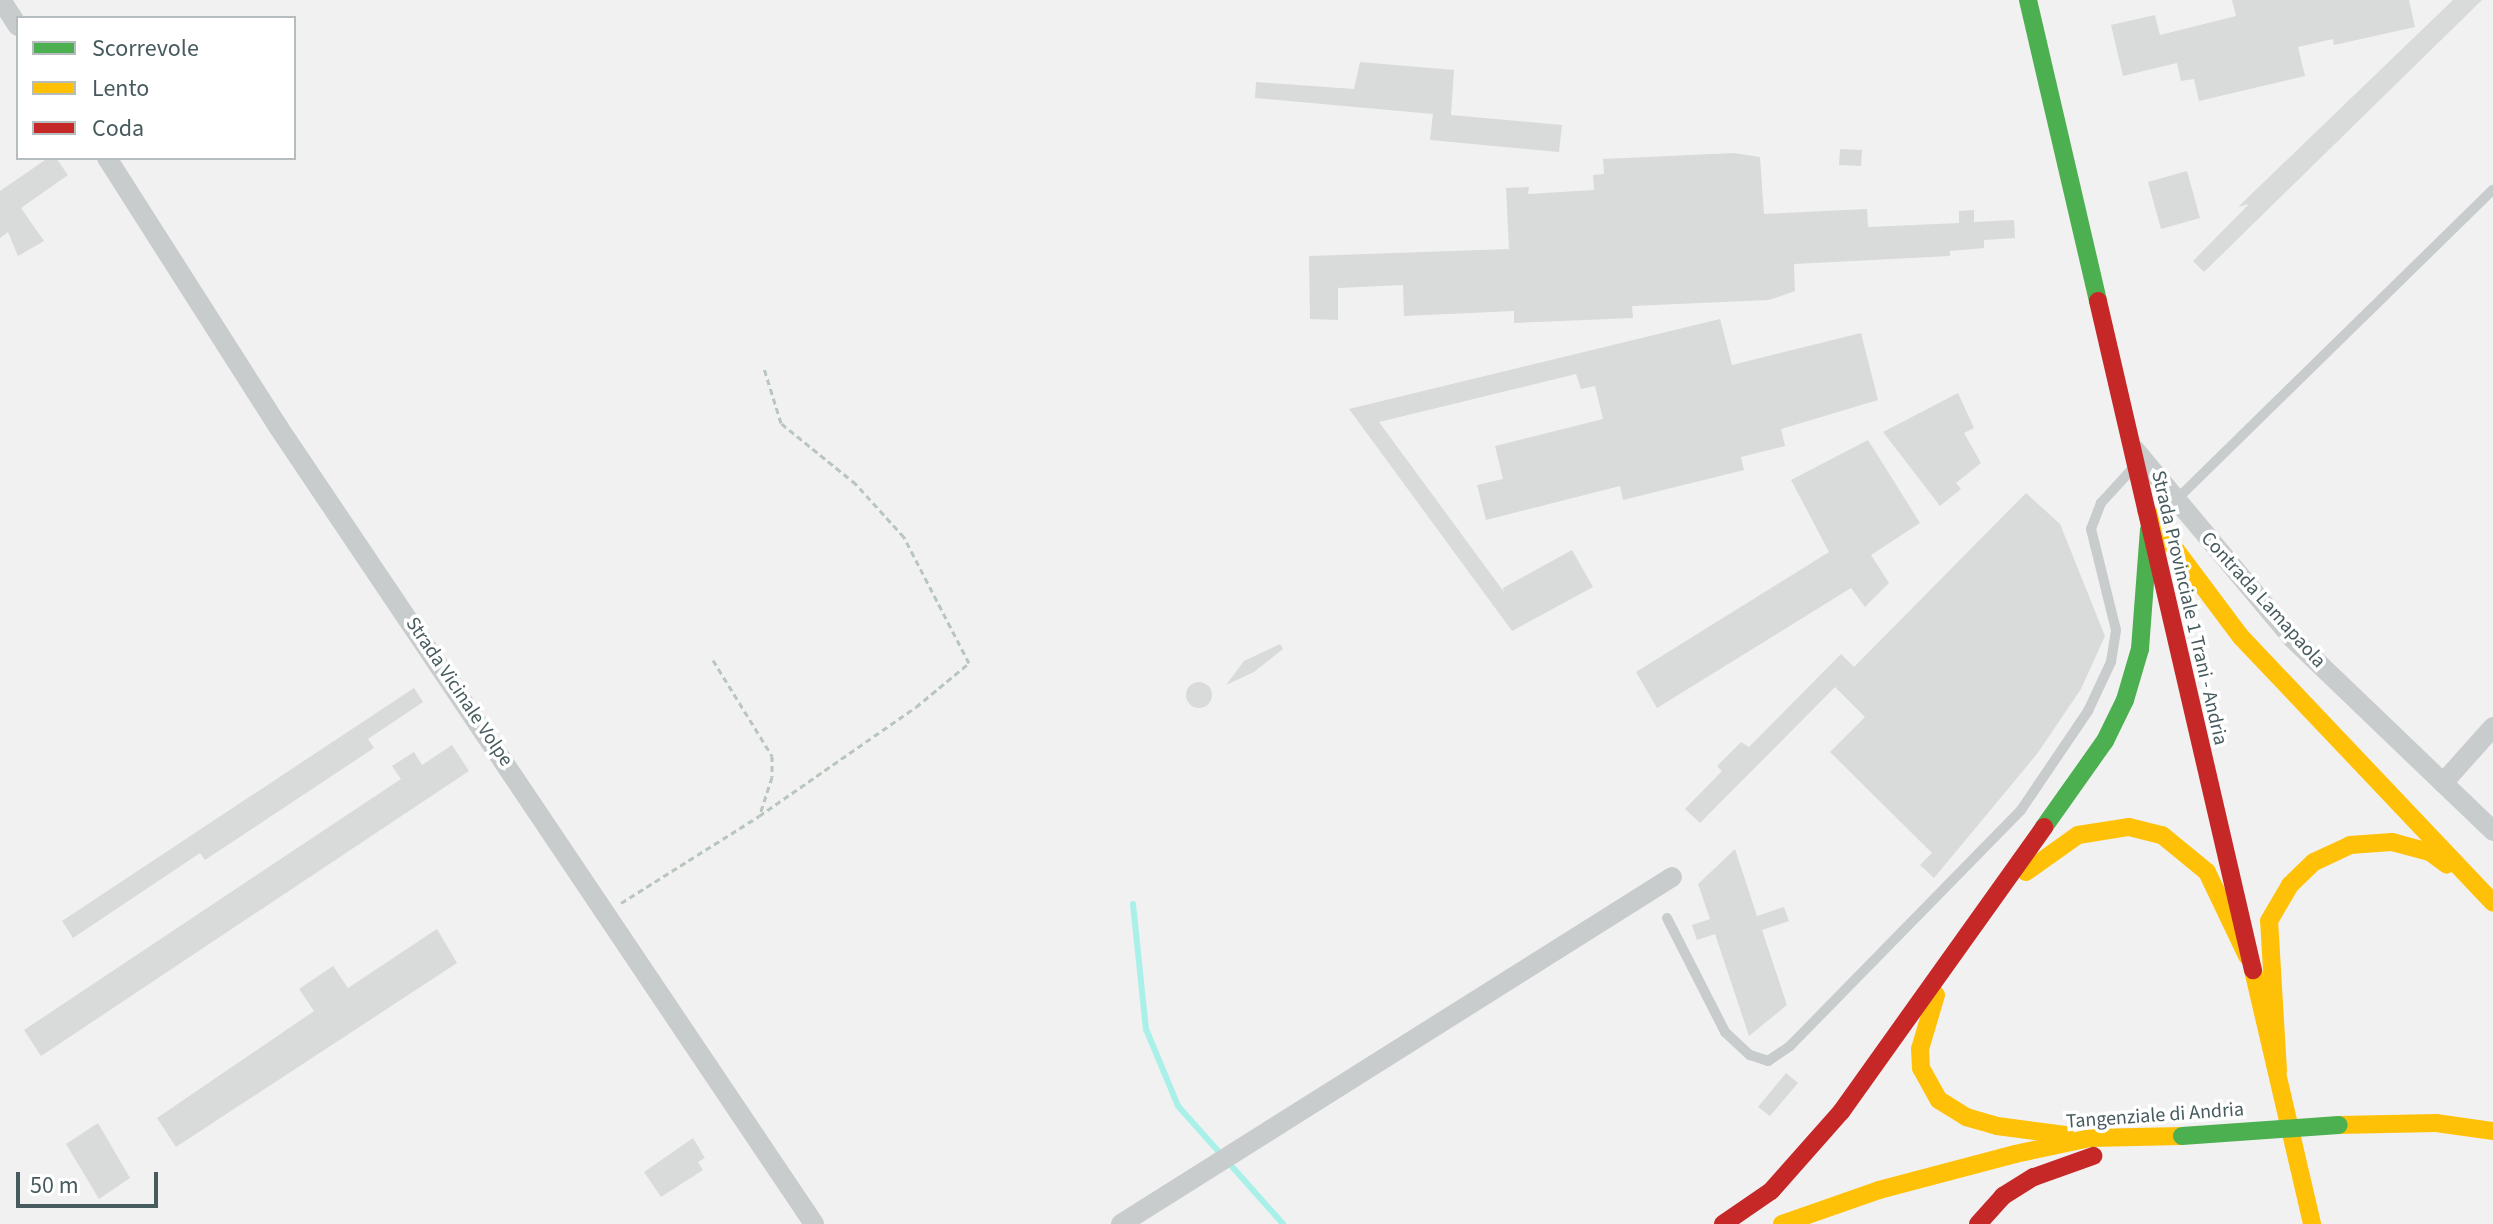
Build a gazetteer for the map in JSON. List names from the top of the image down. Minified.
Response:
{"streets":{"main road":["Strada Provinciale 1 Trani - Andria","Tangenziale di Andria"],"street":["Contrada Lamapaola","Strada Vicinale Volpe"]},"crossings":[["Contrada Lamapaola","Strada Provinciale 1 Trani - Andria"]],"legend":["Scorrevole","Lento","Coda"],"scale_bar":"50 m"}
